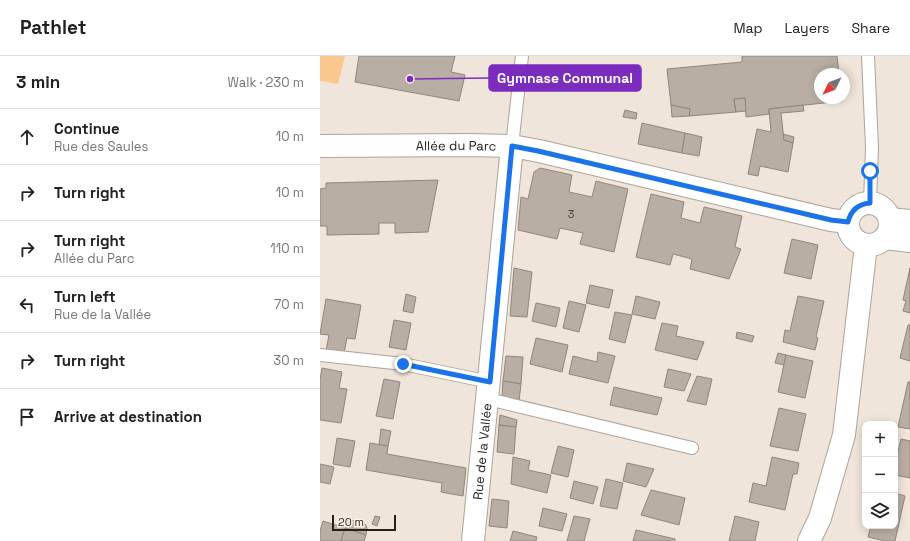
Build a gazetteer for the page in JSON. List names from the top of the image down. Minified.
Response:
{"streets":{"street":["Allée du Parc","Rue de la Vallée"]},"crossings":[["Allée du Parc","Rue de la Vallée"]],"places":["Gymnase Communal"],"house_numbers":["3"],"scale_bar":"20 m","north":"bottom left","page":{"header":"Pathlet","nav":["Map","Layers","Share"],"heading":["3 min","Walk · 230 m"],"list":[["Continue","Rue des Saules","10 m"],["Turn right","10 m"],["Turn right","Allée du Parc","110 m"],["Turn left","Rue de la Vallée","70 m"],["Turn right","30 m"],"Arrive at destination"],"map_buttons":["+","−"],"scale":"20 m"}}
